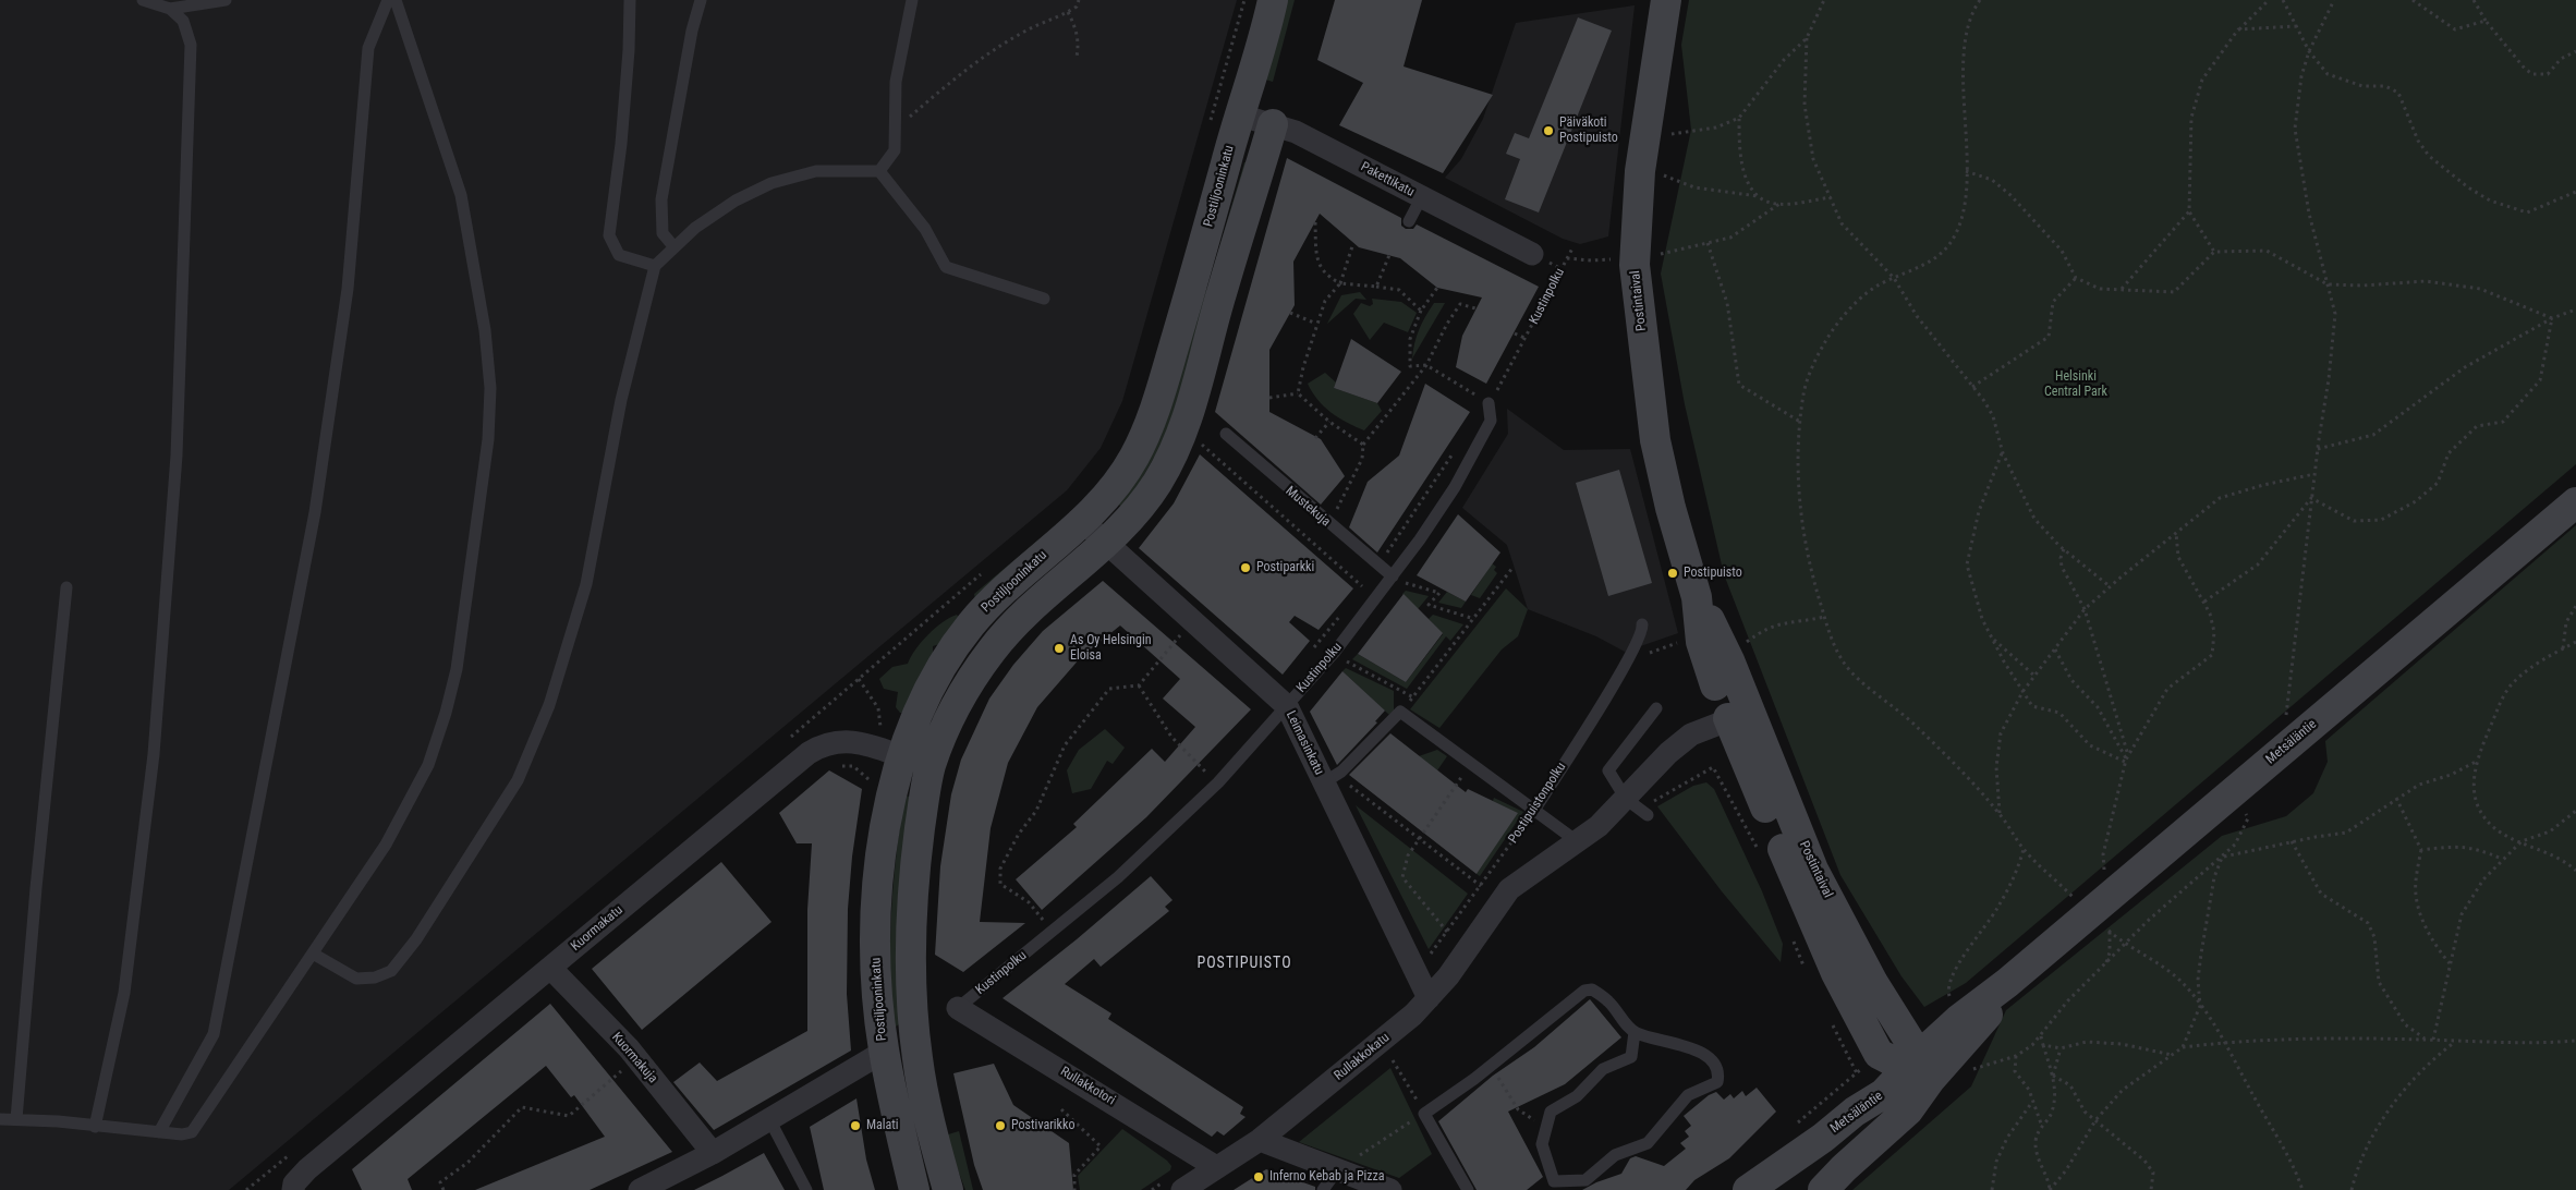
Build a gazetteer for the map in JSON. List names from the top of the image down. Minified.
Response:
{"streets":{"street":["Pakettikatu","Postiljooninkatu","Postintaival","Metsäläntie","Leimasinkatu","Kuormakatu","Rullakkokatu","Kuormakuja","Rullakkotori"],"lane":["Kustinpolku","Mustekuja","Postipuistonpolku"]},"crossings":[["Pakettikatu","Postiljooninkatu"],["Postiljooninkatu","Leimasinkatu"],["Postiljooninkatu","Kuormakatu"],["Kustinpolku","Mustekuja"],["Kustinpolku","Leimasinkatu"],["Kustinpolku","Rullakkotori"],["Postintaival","Metsäläntie"],["Postintaival","Rullakkokatu"],["Leimasinkatu","Postipuistonpolku"],["Leimasinkatu","Rullakkokatu"],["Kuormakatu","Kuormakuja"],["Rullakkokatu","Rullakkotori"]],"districts":["POSTIPUISTO"],"parks":["Helsinki Central Park"],"places":["Päiväkoti Postipuisto","Postiparkki","Postipuisto","As Oy Helsingin Eloisa","Malati","Postivarikko","Inferno Kebab ja Pizza"]}
